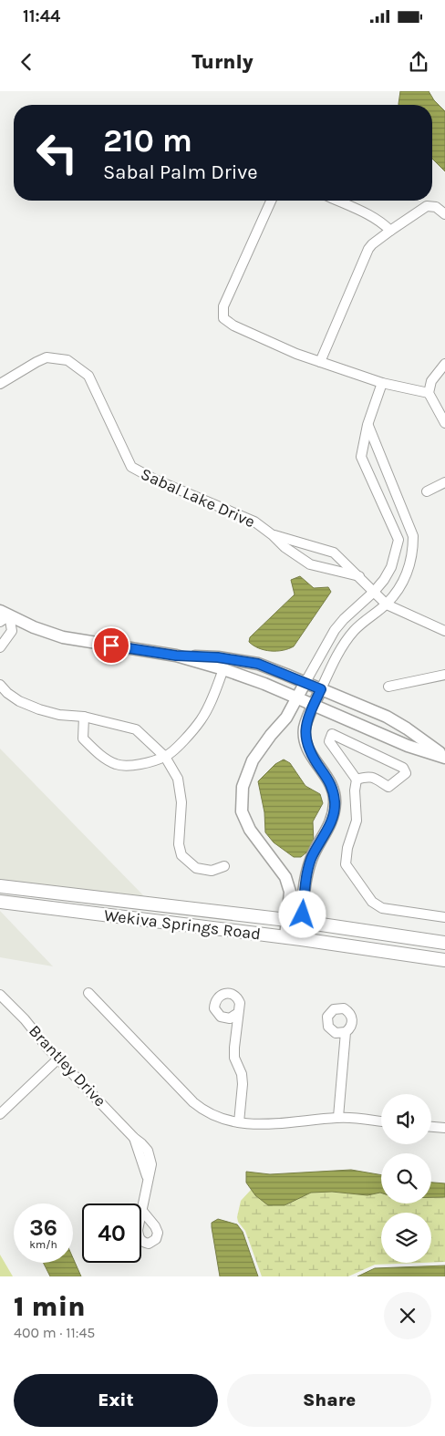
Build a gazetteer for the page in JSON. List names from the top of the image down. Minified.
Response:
{"streets":{"main road":["Wekiva Springs Road"],"street":["Sabal Lake Drive","Brantley Drive"]},"page":{"status":"11:44","header":"Turnly","turn":["210 m","Sabal Palm Drive"],"speed":"36 km/h","limit":"40","heading":["1 min","400 m · 11:45"],"buttons":["Exit","Share"]}}
